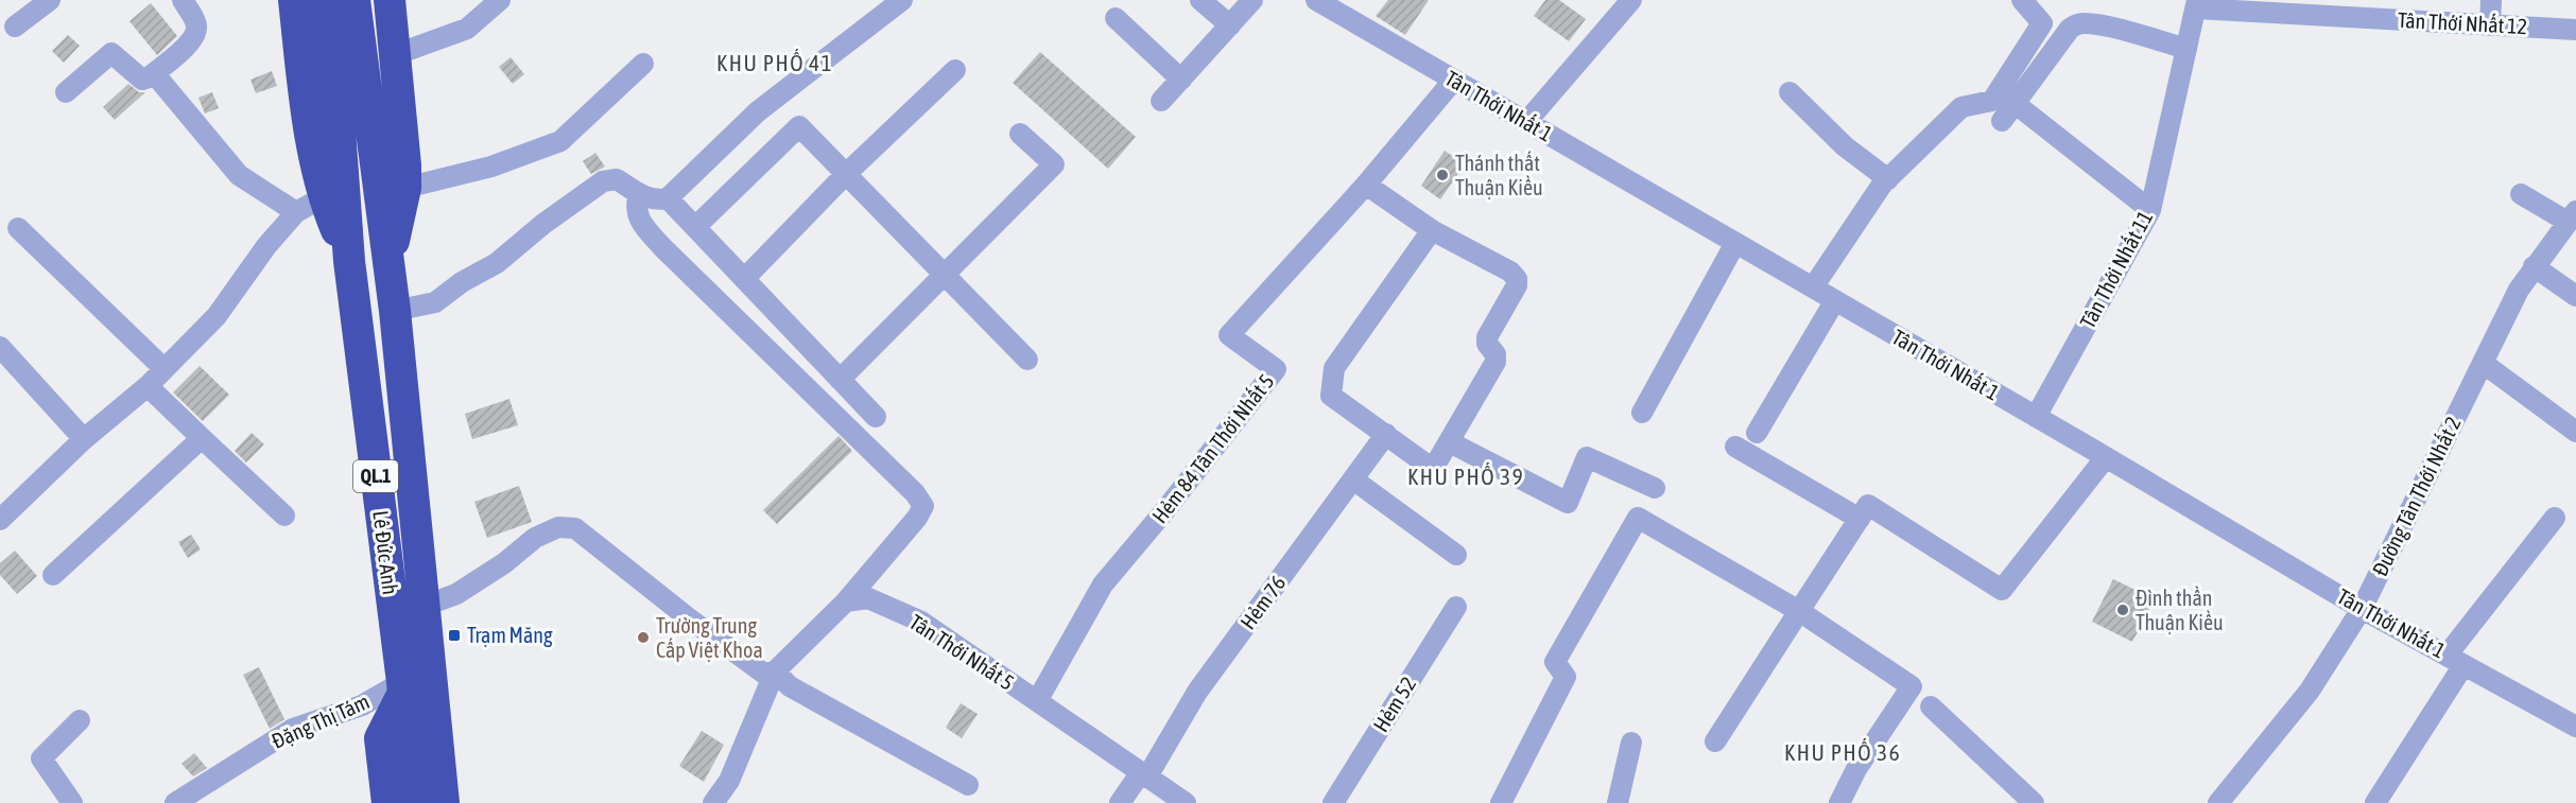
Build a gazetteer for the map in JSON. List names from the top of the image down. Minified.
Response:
{"streets":{"highway":["QL.1","Lê Đức Anh"],"street":["Tân Thới Nhất 12","Tân Thới Nhất 1","Tân Thới Nhất 11","Hẻm 84 Tân Thới Nhất 5","Đường Tân Thới Nhất 2","Hẻm 76","Tân Thới Nhất 5","Hẻm 52","Đặng Thị Tám"]},"crossings":[["Tân Thới Nhất 12","Tân Thới Nhất 11"],["Tân Thới Nhất 1","Tân Thới Nhất 11"],["Tân Thới Nhất 1","Hẻm 84 Tân Thới Nhất 5"],["Tân Thới Nhất 1","Đường Tân Thới Nhất 2"],["Hẻm 84 Tân Thới Nhất 5","Tân Thới Nhất 5"],["QL.1","Lê Đức Anh"],["Lê Đức Anh","Đặng Thị Tám"],["Hẻm 76","Tân Thới Nhất 5"]],"districts":["KHU PHỐ 41","KHU PHỐ 39","KHU PHỐ 36"],"places":{"other":["Thánh thất Thuận Kiều","Đình thần Thuận Kiều","Trường Trung Cấp Việt Khoa"],"transit":["Trạm Măng"]}}
